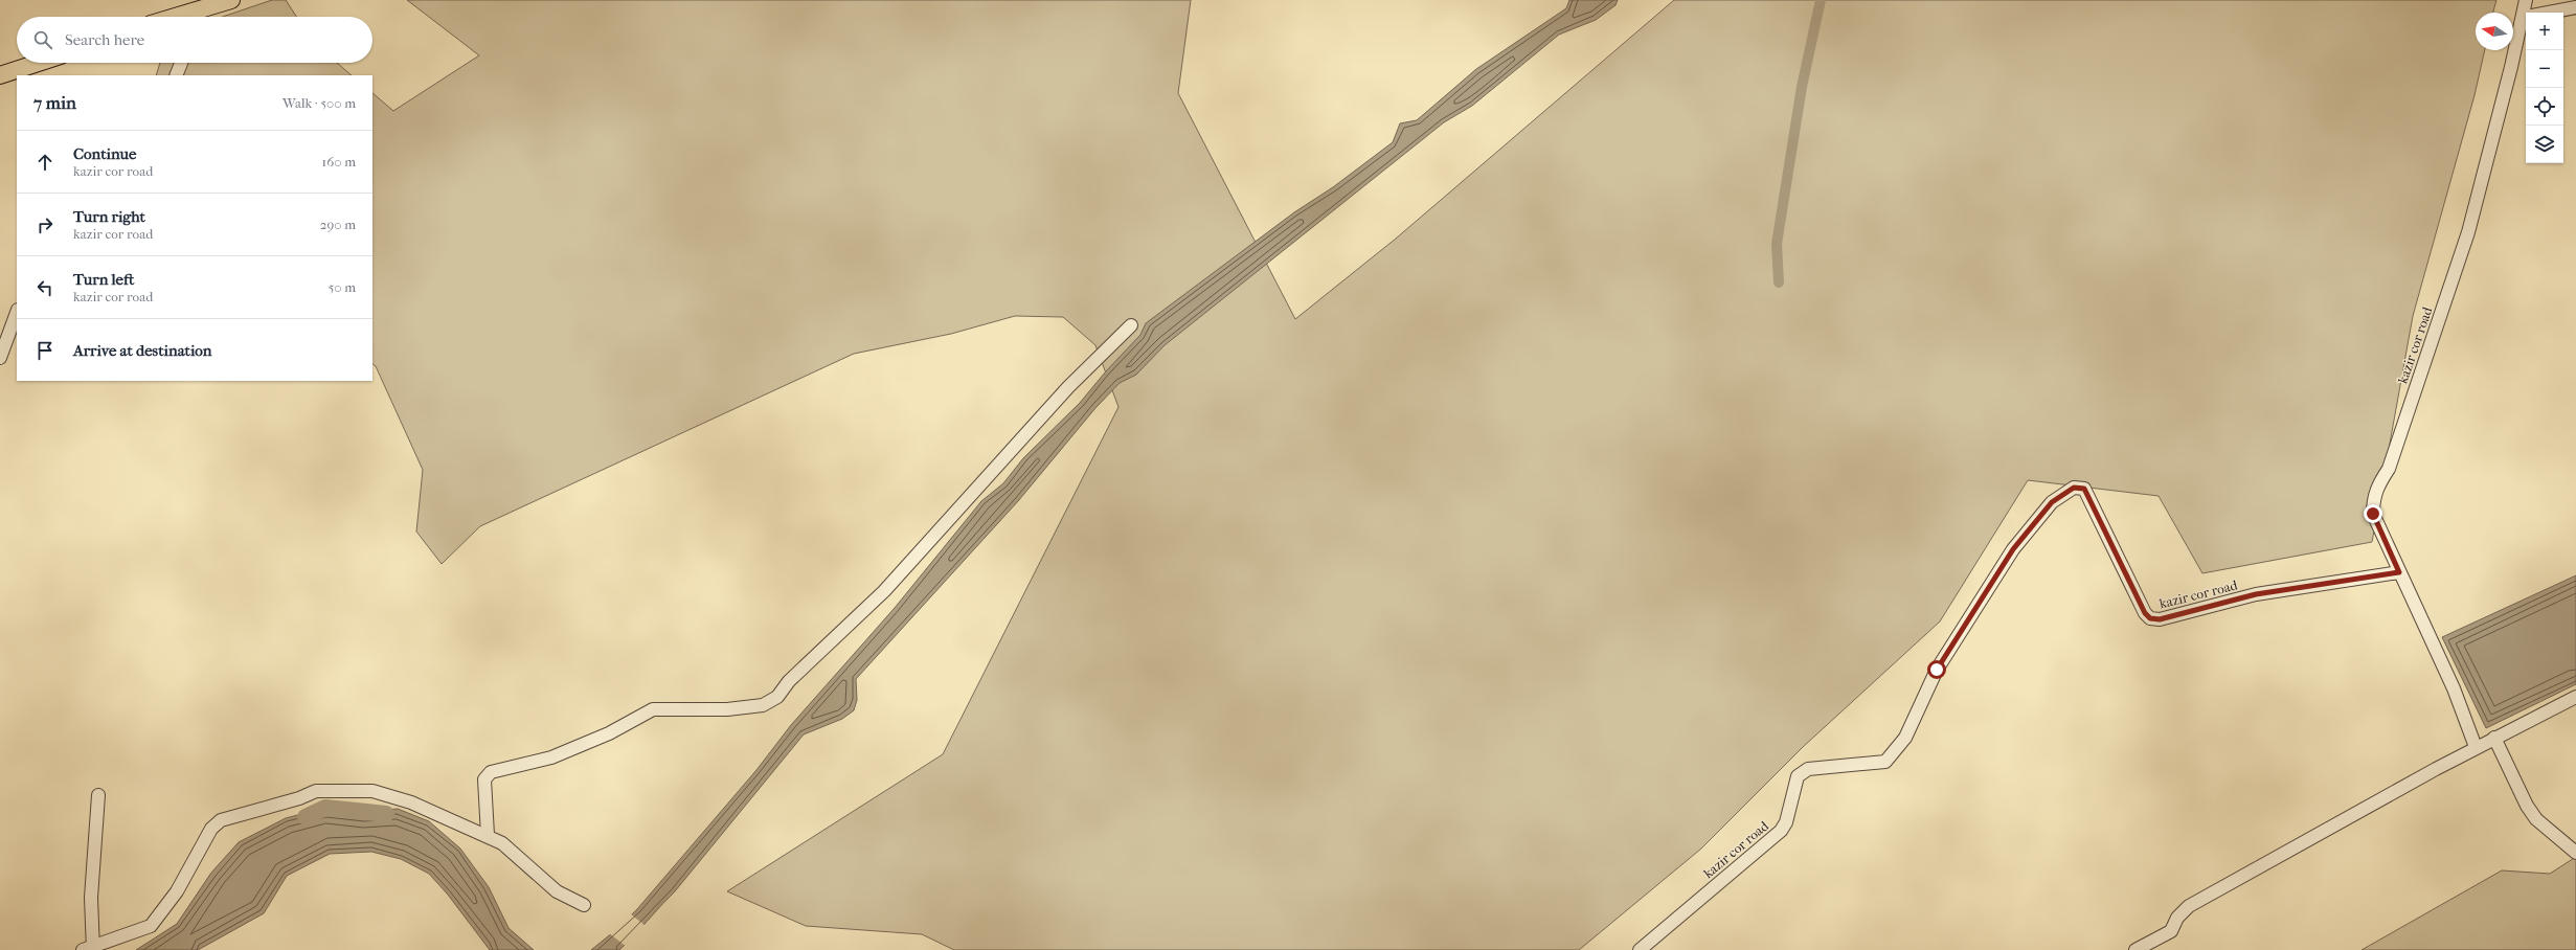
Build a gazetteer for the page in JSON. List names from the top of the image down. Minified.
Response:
{"streets":{"street":["kazir cor road"]},"north":"left","page":{"map_buttons":["+","−"],"search":"Search here","heading":["7 min","Walk · 500 m"],"list":[["Continue","kazir cor road","160 m"],["Turn right","kazir cor road","290 m"],["Turn left","kazir cor road","50 m"],"Arrive at destination"]}}
